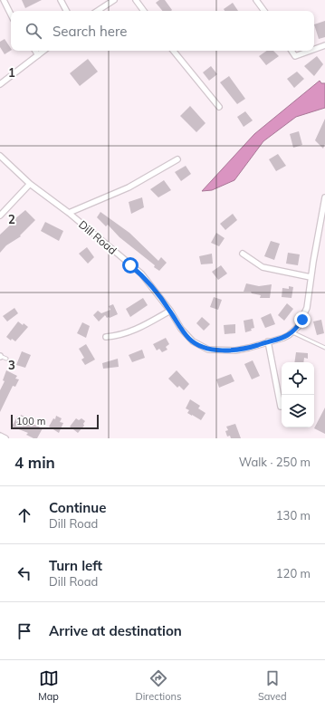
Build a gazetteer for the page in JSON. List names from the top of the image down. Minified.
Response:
{"streets":{"street":["Dill Road"]},"scale_bar":"100 m","page":{"search":"Search here","scale":"100 m","heading":["4 min","Walk · 250 m"],"list":[["Continue","Dill Road","130 m"],["Turn left","Dill Road","120 m"],"Arrive at destination"],"nav":["Map","Directions","Saved"]},"grid":{"rows":["1","2","3"]}}
